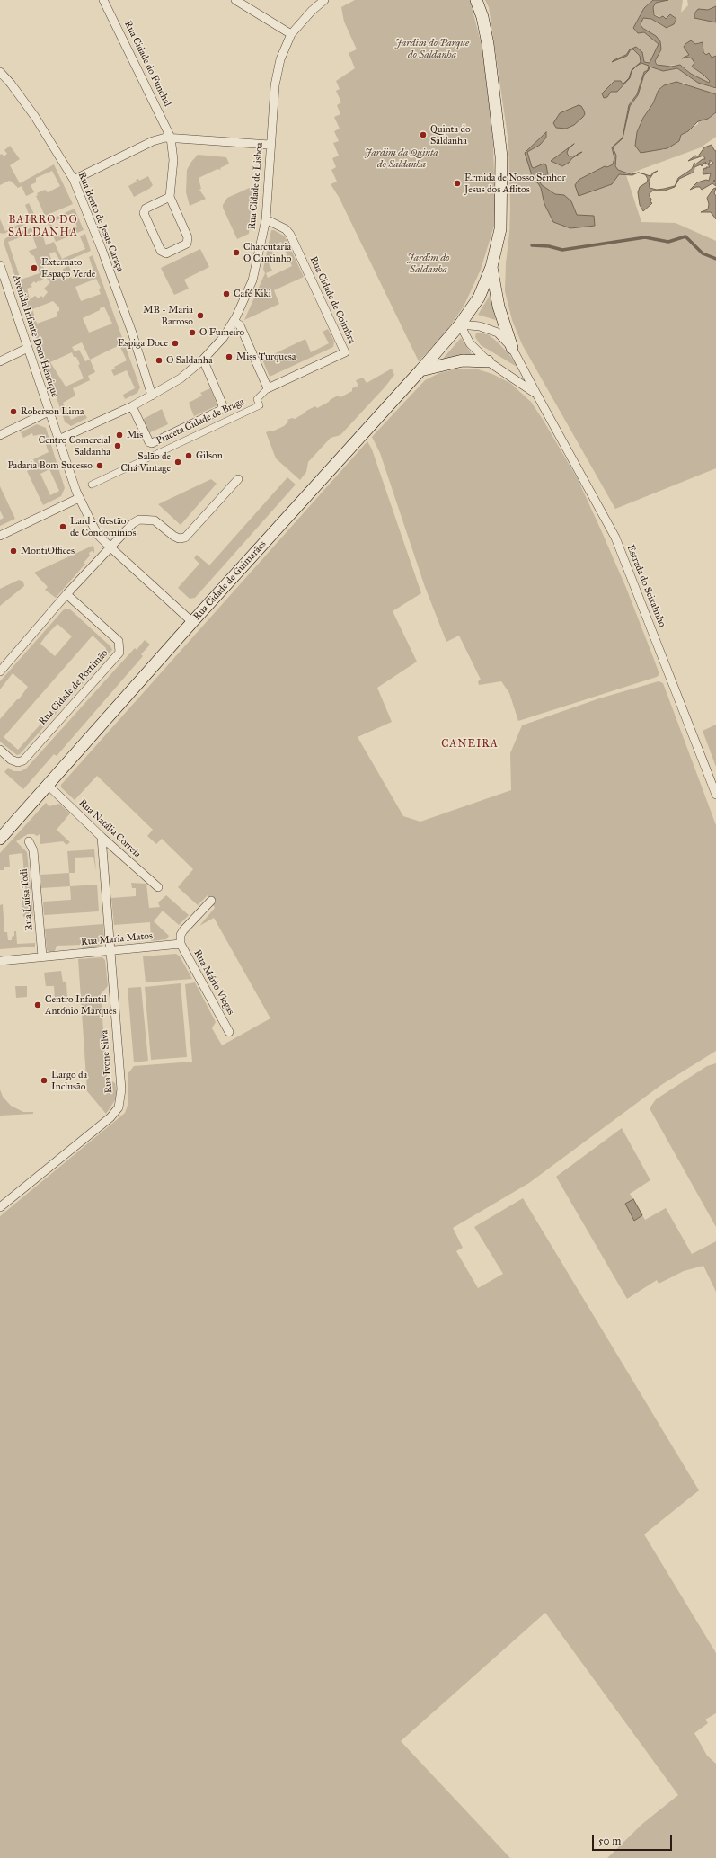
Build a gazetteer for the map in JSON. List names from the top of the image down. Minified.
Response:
{"streets":{"main road":["Rua Cidade de Guimarães"],"street":["Rua Cidade do Funchal","Rua Cidade de Lisboa","Rua Bento de Jesus Caraça","Rua Cidade de Coimbra","Avenida Infante Dom Henrique","Praceta Cidade de Braga","Estrada do Seixalinho","Rua Cidade de Portimão","Rua Natália Correia","Rua Luísa Todi","Rua Maria Matos","Rua Mário Viegas","Rua Ivone Silva"]},"crossings":[["Rua Cidade de Lisboa","Rua Bento de Jesus Caraça"],["Rua Cidade de Lisboa","Rua Cidade de Coimbra"],["Rua Cidade de Lisboa","Avenida Infante Dom Henrique"],["Rua Cidade de Lisboa","Praceta Cidade de Braga"],["Rua Cidade de Coimbra","Praceta Cidade de Braga"],["Avenida Infante Dom Henrique","Rua Cidade de Guimarães"],["Rua Cidade de Guimarães","Estrada do Seixalinho"],["Rua Cidade de Guimarães","Rua Natália Correia"],["Rua Natália Correia","Rua Ivone Silva"],["Rua Luísa Todi","Rua Maria Matos"],["Rua Maria Matos","Rua Mário Viegas"],["Rua Maria Matos","Rua Ivone Silva"]],"districts":["BAIRRO DO SALDANHA","CANEIRA"],"parks":["Jardim do Parque do Saldanha","Jardim da Quinta do Saldanha","Jardim do Saldanha"],"places":["Quinta do Saldanha","Ermida de Nosso Senhor Jesus dos Aflitos","Charcutaria O Cantinho","Externato Espaço Verde","Café Kiki","MB - Maria Barroso","O Fumeiro","Espiga Doce","Miss Turquesa","O Saldanha","Roberson Lima","Mis","Centro Comercial Saldanha","Gilson","Salão de Chá Vintage","Padaria Bom Sucesso","Lard - Gestão de Condomínios","MontiOffices","Centro Infantil António Marques","Largo da Inclusão"],"scale_bar":"50 m"}
